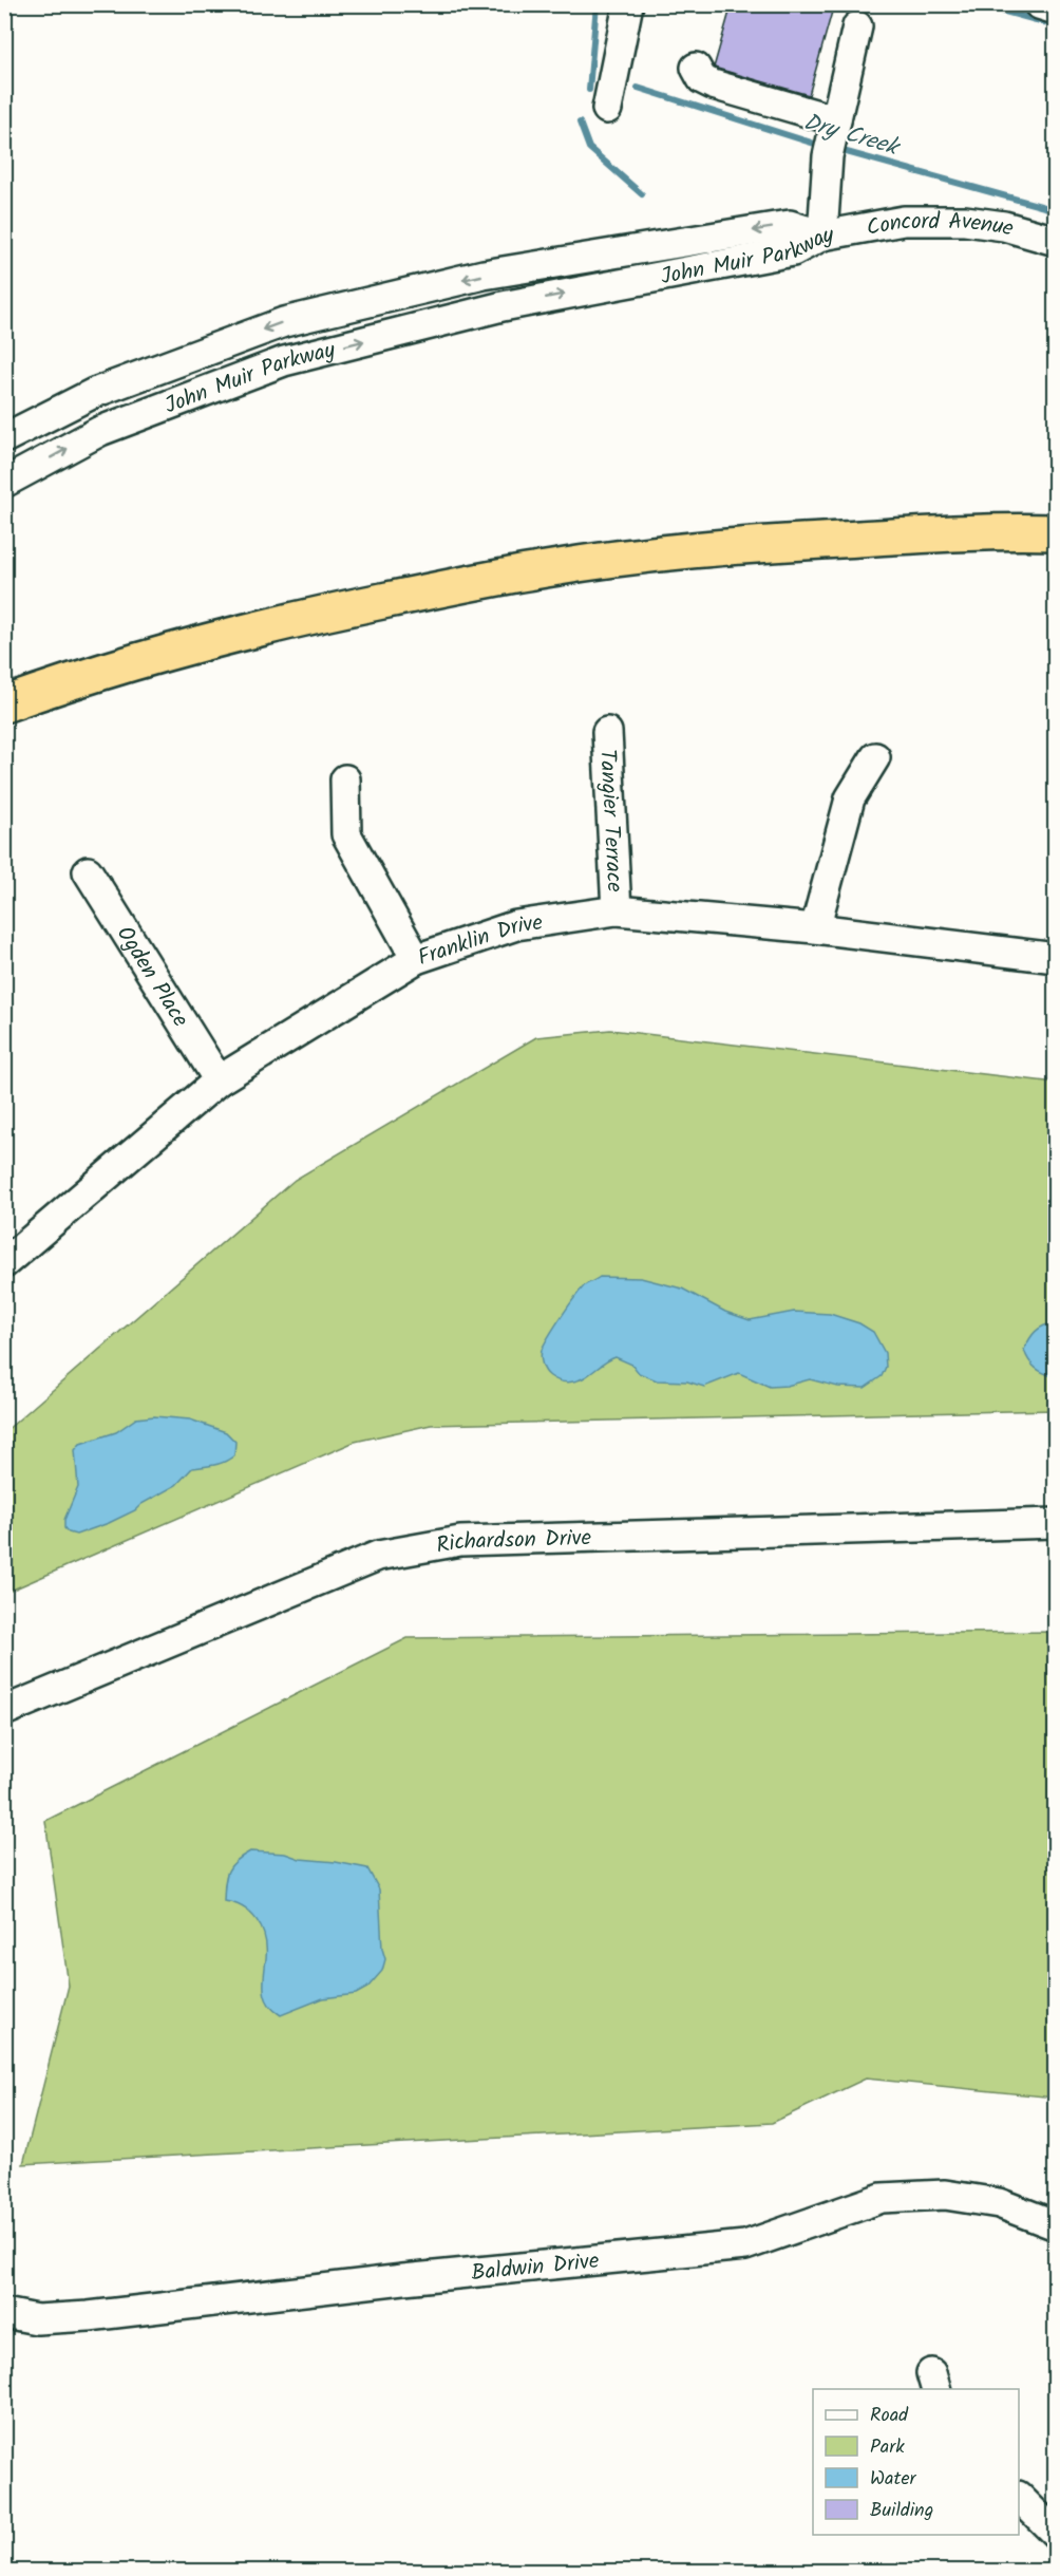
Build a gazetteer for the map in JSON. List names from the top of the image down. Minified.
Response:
{"streets":{"street":["Concord Avenue","John Muir Parkway","Tangier Terrace","Franklin Drive","Ogden Place","Richardson Drive","Baldwin Drive"]},"crossings":[["Concord Avenue","John Muir Parkway"],["Tangier Terrace","Franklin Drive"],["Franklin Drive","Ogden Place"]],"water":["Dry Creek"],"legend":["Road","Park","Water","Building"]}
